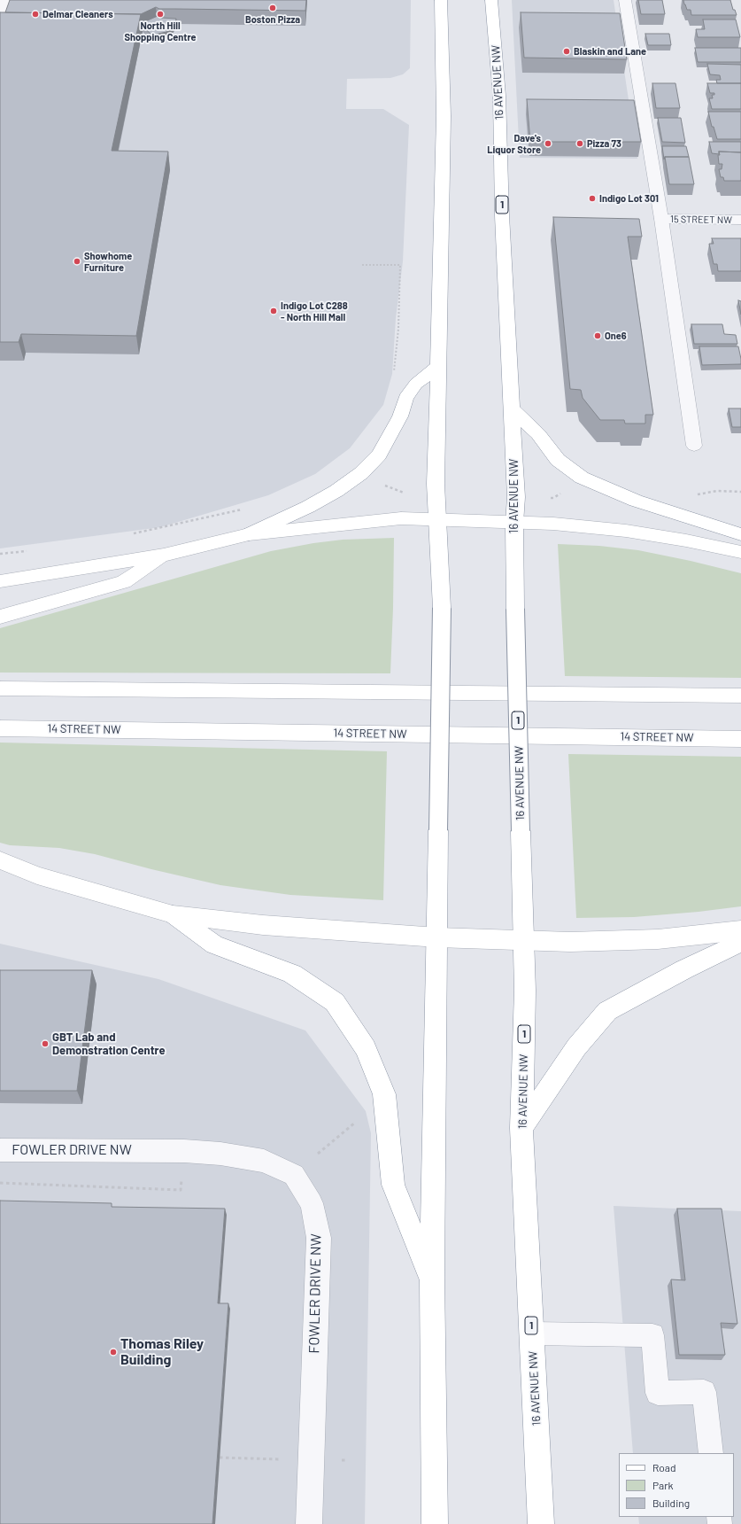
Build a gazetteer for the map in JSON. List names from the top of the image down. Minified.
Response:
{"streets":{"main road":["16 AVENUE NW","1","14 STREET NW"],"street":["15 STREET NW","FOWLER DRIVE NW"]},"places":["Boston Pizza","Delmar Cleaners","North Hill Shopping Centre","Blaskin and Lane","Dave's Liquor Store","Pizza 73","Indigo Lot 301","Showhome Furniture","Indigo Lot C288 - North Hill Mall","One6","GBT Lab and Demonstration Centre","Thomas Riley Building"],"legend":["Road","Park","Building"]}
